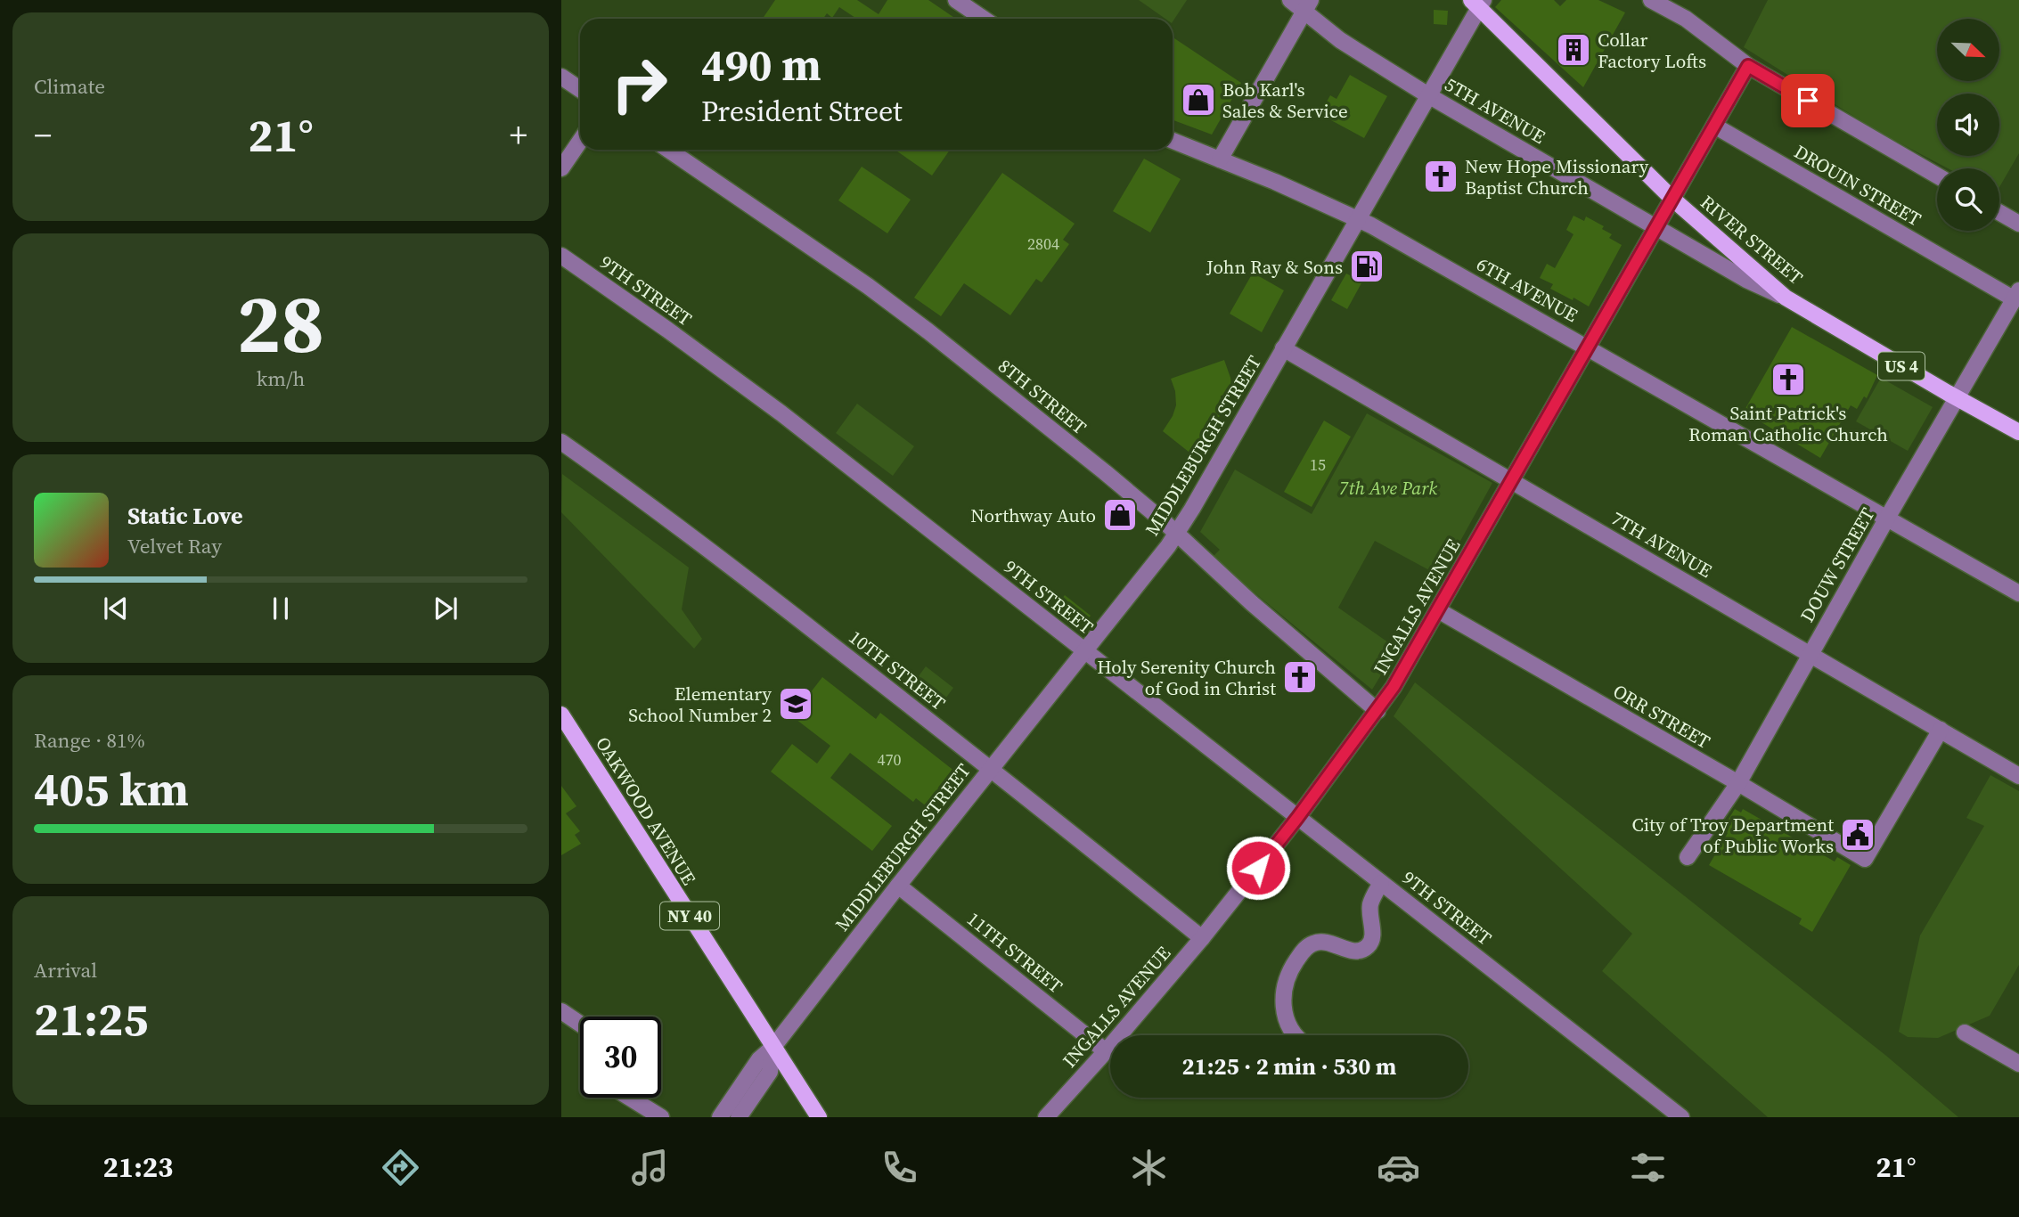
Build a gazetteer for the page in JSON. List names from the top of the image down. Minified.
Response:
{"streets":{"main road":["RIVER STREET","US 4","OAKWOOD AVENUE","NY 40"],"street":["5TH AVENUE","DROUIN STREET","6TH AVENUE","9TH STREET","8TH STREET","MIDDLEBURGH STREET","7TH AVENUE","DOUW STREET","INGALLS AVENUE","10TH STREET","ORR STREET","11TH STREET"]},"crossings":[["5TH AVENUE","RIVER STREET"],["5TH AVENUE","MIDDLEBURGH STREET"],["5TH AVENUE","INGALLS AVENUE"],["DROUIN STREET","DOUW STREET"],["DROUIN STREET","INGALLS AVENUE"],["RIVER STREET","MIDDLEBURGH STREET"],["RIVER STREET","DOUW STREET"],["RIVER STREET","INGALLS AVENUE"],["6TH AVENUE","MIDDLEBURGH STREET"],["6TH AVENUE","DOUW STREET"],["6TH AVENUE","INGALLS AVENUE"],["9TH STREET","MIDDLEBURGH STREET"],["9TH STREET","INGALLS AVENUE"],["8TH STREET","MIDDLEBURGH STREET"],["8TH STREET","INGALLS AVENUE"],["MIDDLEBURGH STREET","7TH AVENUE"],["MIDDLEBURGH STREET","10TH STREET"],["MIDDLEBURGH STREET","OAKWOOD AVENUE"],["MIDDLEBURGH STREET","11TH STREET"],["7TH AVENUE","DOUW STREET"],["7TH AVENUE","INGALLS AVENUE"],["7TH AVENUE","ORR STREET"],["DOUW STREET","ORR STREET"],["INGALLS AVENUE","10TH STREET"],["INGALLS AVENUE","ORR STREET"],["INGALLS AVENUE","11TH STREET"]],"parks":["7th Ave Park"],"places":{"building":["Collar Factory Lofts"],"shop":["Bob Karl's Sales & Service","Northway Auto"],"church":["New Hope Missionary Baptist Church","Saint Patrick's Roman Catholic Church","Holy Serenity Church of God in Christ"],"fuel station":["John Ray & Sons"],"school or university":["Elementary School Number 2"],"public building":["City of Troy Department of Public Works"]},"house_numbers":["2804","15","470"],"north":"bottom right","page":{"tile":["Climate",["28","km/h"],["Range · 81%","405 km"],["Arrival","21:25"]],"turn":["490 m","President Street"],"heat":["−","21°","+"],"song":["Static Love","Velvet Ray"],"limit":"30","trip":"21:25 · 2 min · 530 m","tabs":["21:23","21°"]}}
